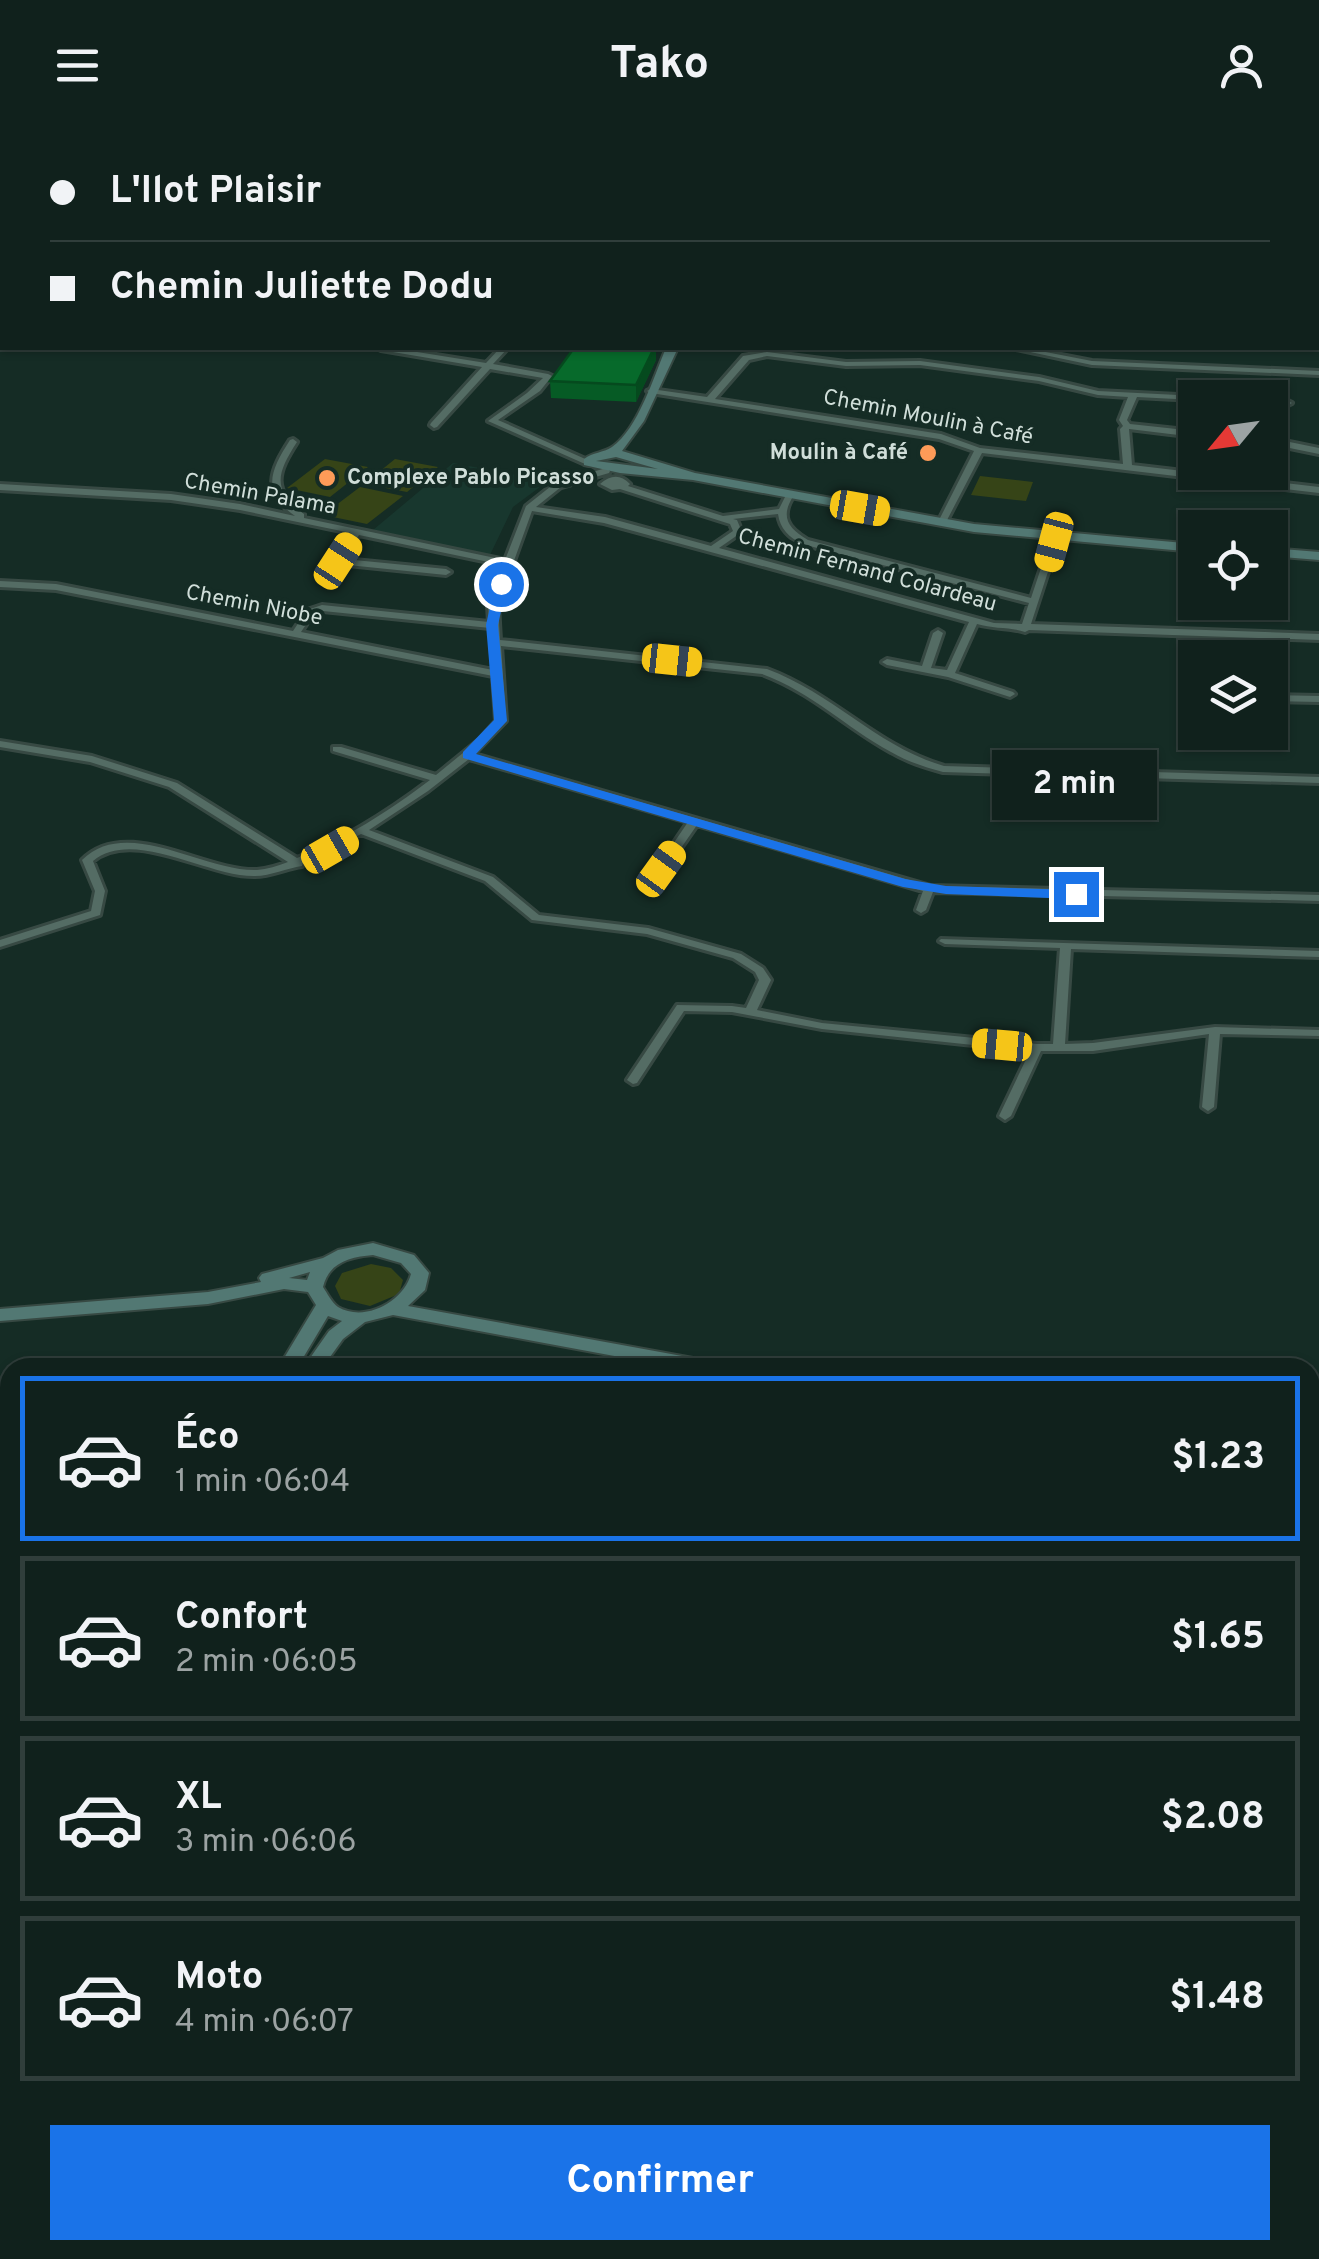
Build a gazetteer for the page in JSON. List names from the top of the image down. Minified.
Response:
{"streets":{"street":["Chemin Moulin à Café","Chemin Palama","Chemin Fernand Colardeau","Chemin Niobe"]},"places":["Moulin à Café","Complexe Pablo Picasso"],"north":"bottom left","page":{"header":"Tako","banner":["L'Ilot Plaisir","Chemin Juliette Dodu"],"bubble":"2 min","list":[{"name":"Éco","note":"1 min · 06:04","value":"$1.23"},{"name":"Confort","note":"2 min · 06:05","value":"$1.65"},{"name":"XL","note":"3 min · 06:06","value":"$2.08"},{"name":"Moto","note":"4 min · 06:07","value":"$1.48"}],"buttons":"Confirmer"}}
